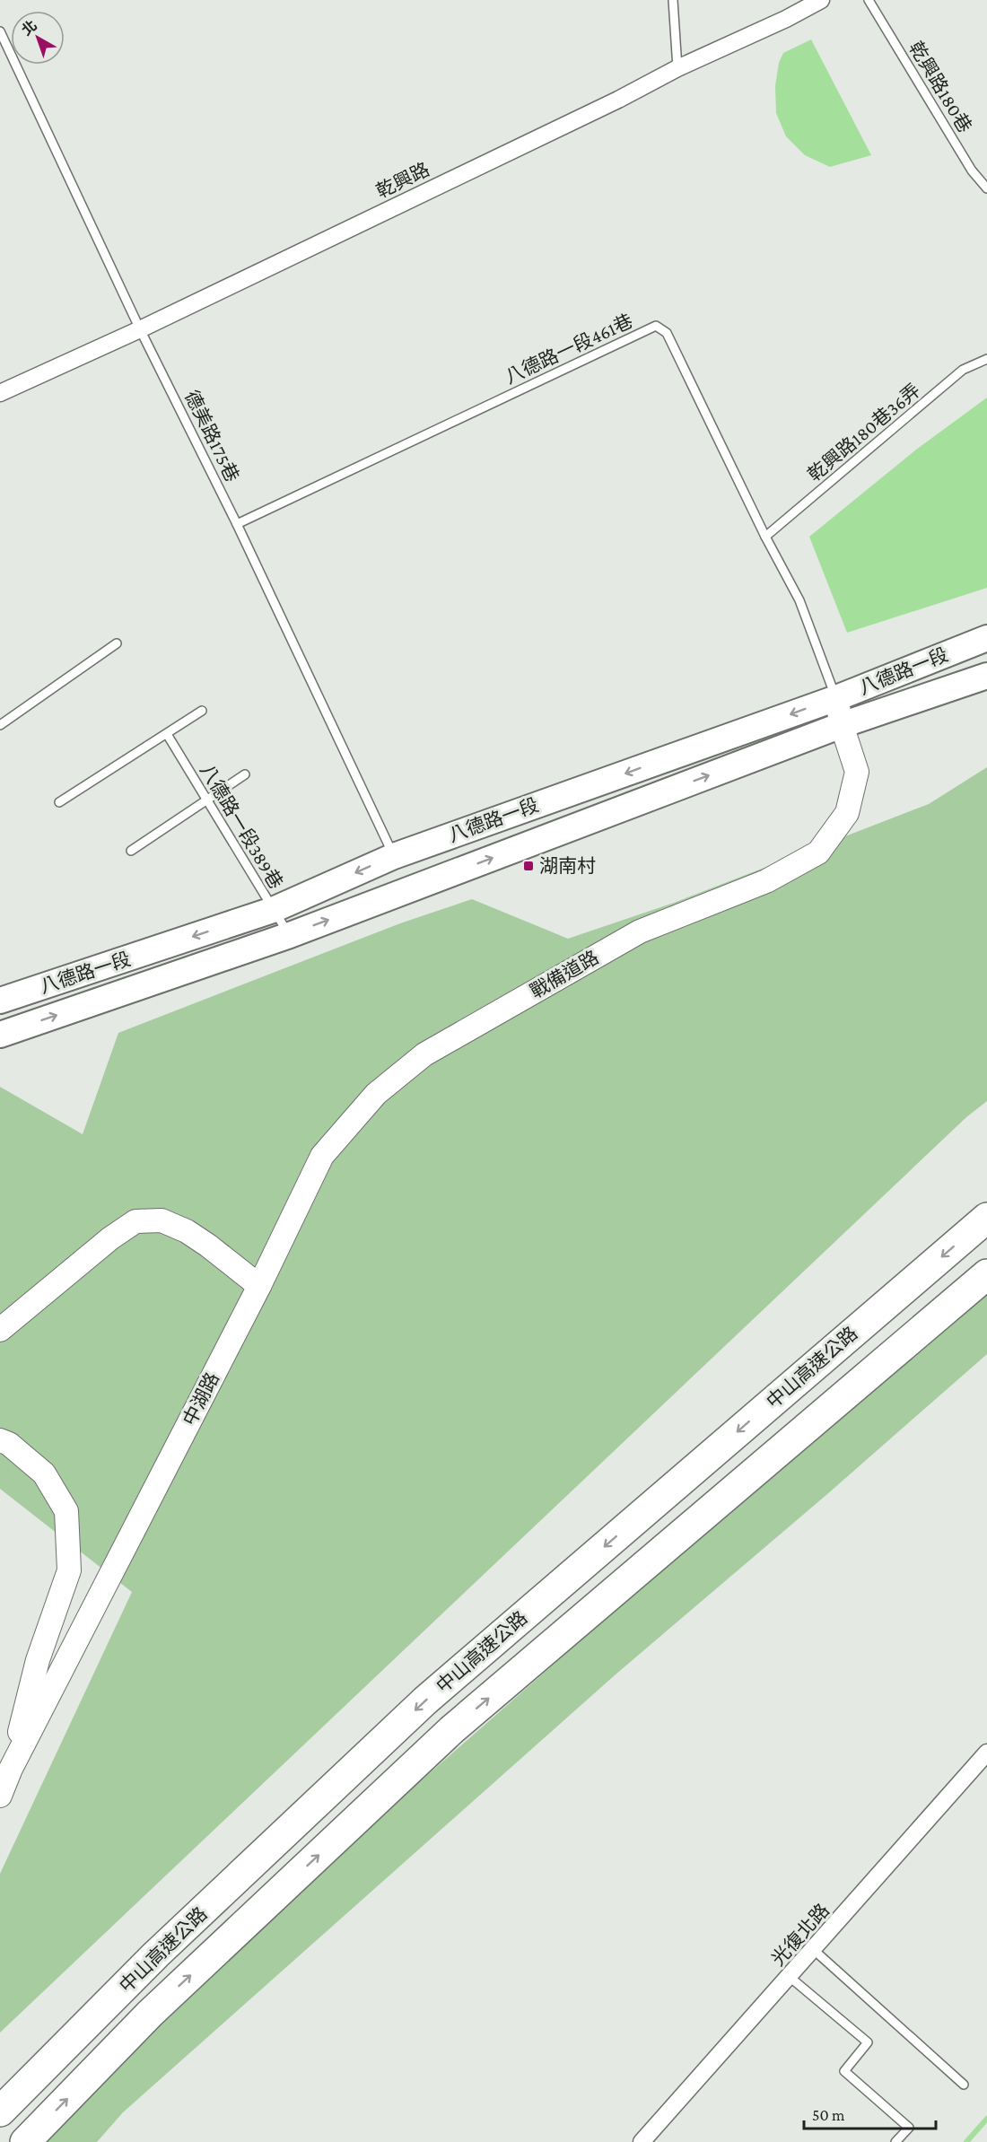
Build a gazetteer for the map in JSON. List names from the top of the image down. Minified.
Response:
{"streets":{"highway":["中山高速公路"],"main road":["八德路一段"],"street":["乾興路","戰備道路","中湖路","光復北路"],"lane":["乾興路180巷","八德路一段461巷","乾興路180巷36弄","德美路175巷","八德路一段389巷"]},"crossings":[["乾興路","德美路175巷"],["八德路一段461巷","乾興路180巷36弄"],["八德路一段461巷","德美路175巷"],["八德路一段461巷","八德路一段"],["八德路一段461巷","戰備道路"],["德美路175巷","八德路一段"],["八德路一段","八德路一段389巷"],["八德路一段","戰備道路"],["戰備道路","中湖路"]],"places":{"transit":["湖南村"]},"scale_bar":"50 m","north":"top left"}
